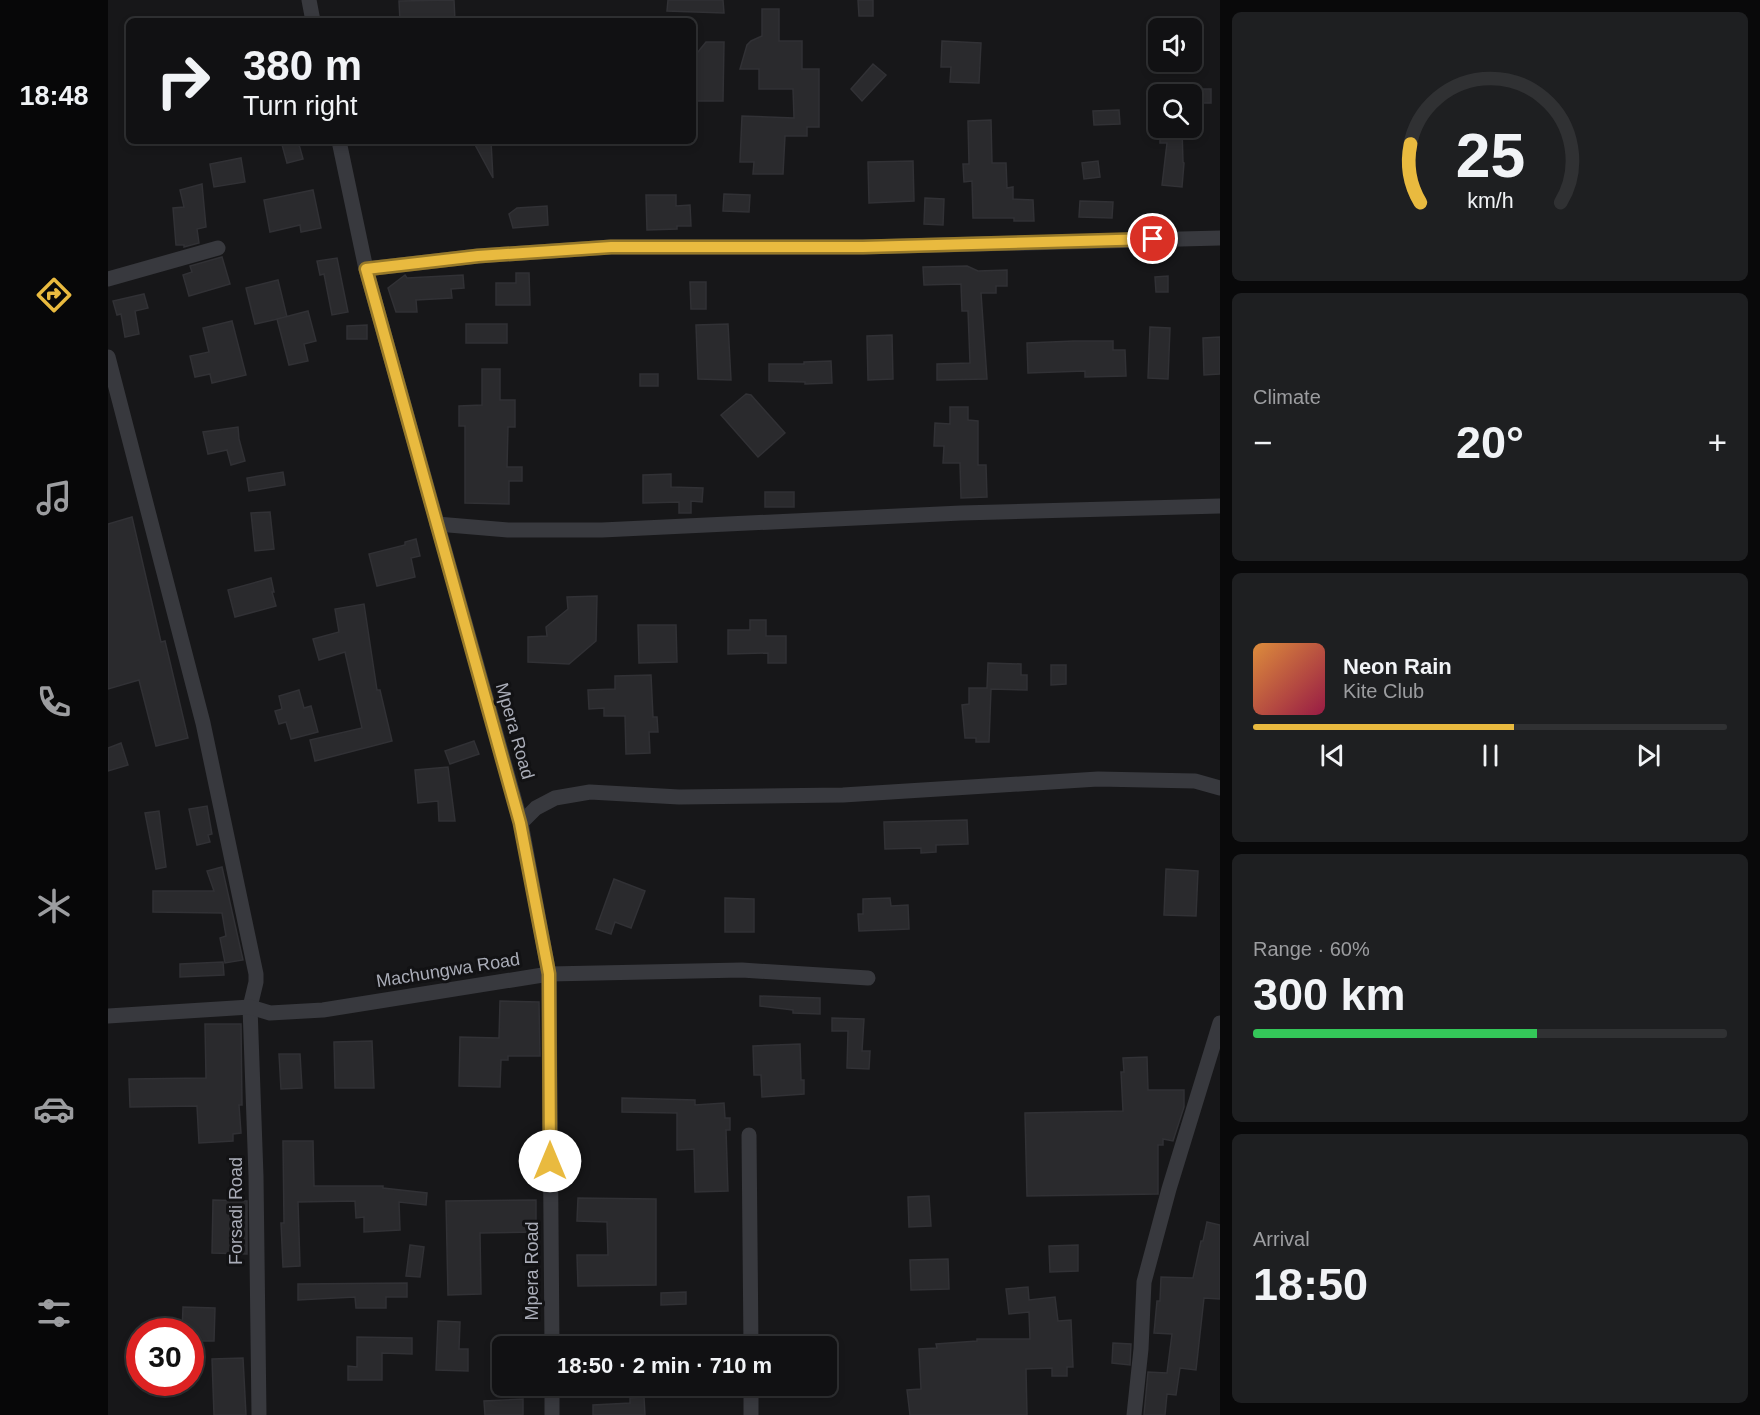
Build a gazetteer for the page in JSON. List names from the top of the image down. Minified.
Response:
{"streets":{"street":["Mpera Road","Machungwa Road","Forsadi Road"]},"crossings":[["Mpera Road","Machungwa Road"],["Machungwa Road","Forsadi Road"]],"page":{"tabs":"18:48","turn":["380 m","Turn right"],"tile":["Climate",["Range · 60%","300 km"],["Arrival","18:50"]],"heat":["−","20°","+"],"song":["Neon Rain","Kite Club"],"limit":"30","trip":"18:50 · 2 min · 710 m","gauge":["25","km/h"]}}
